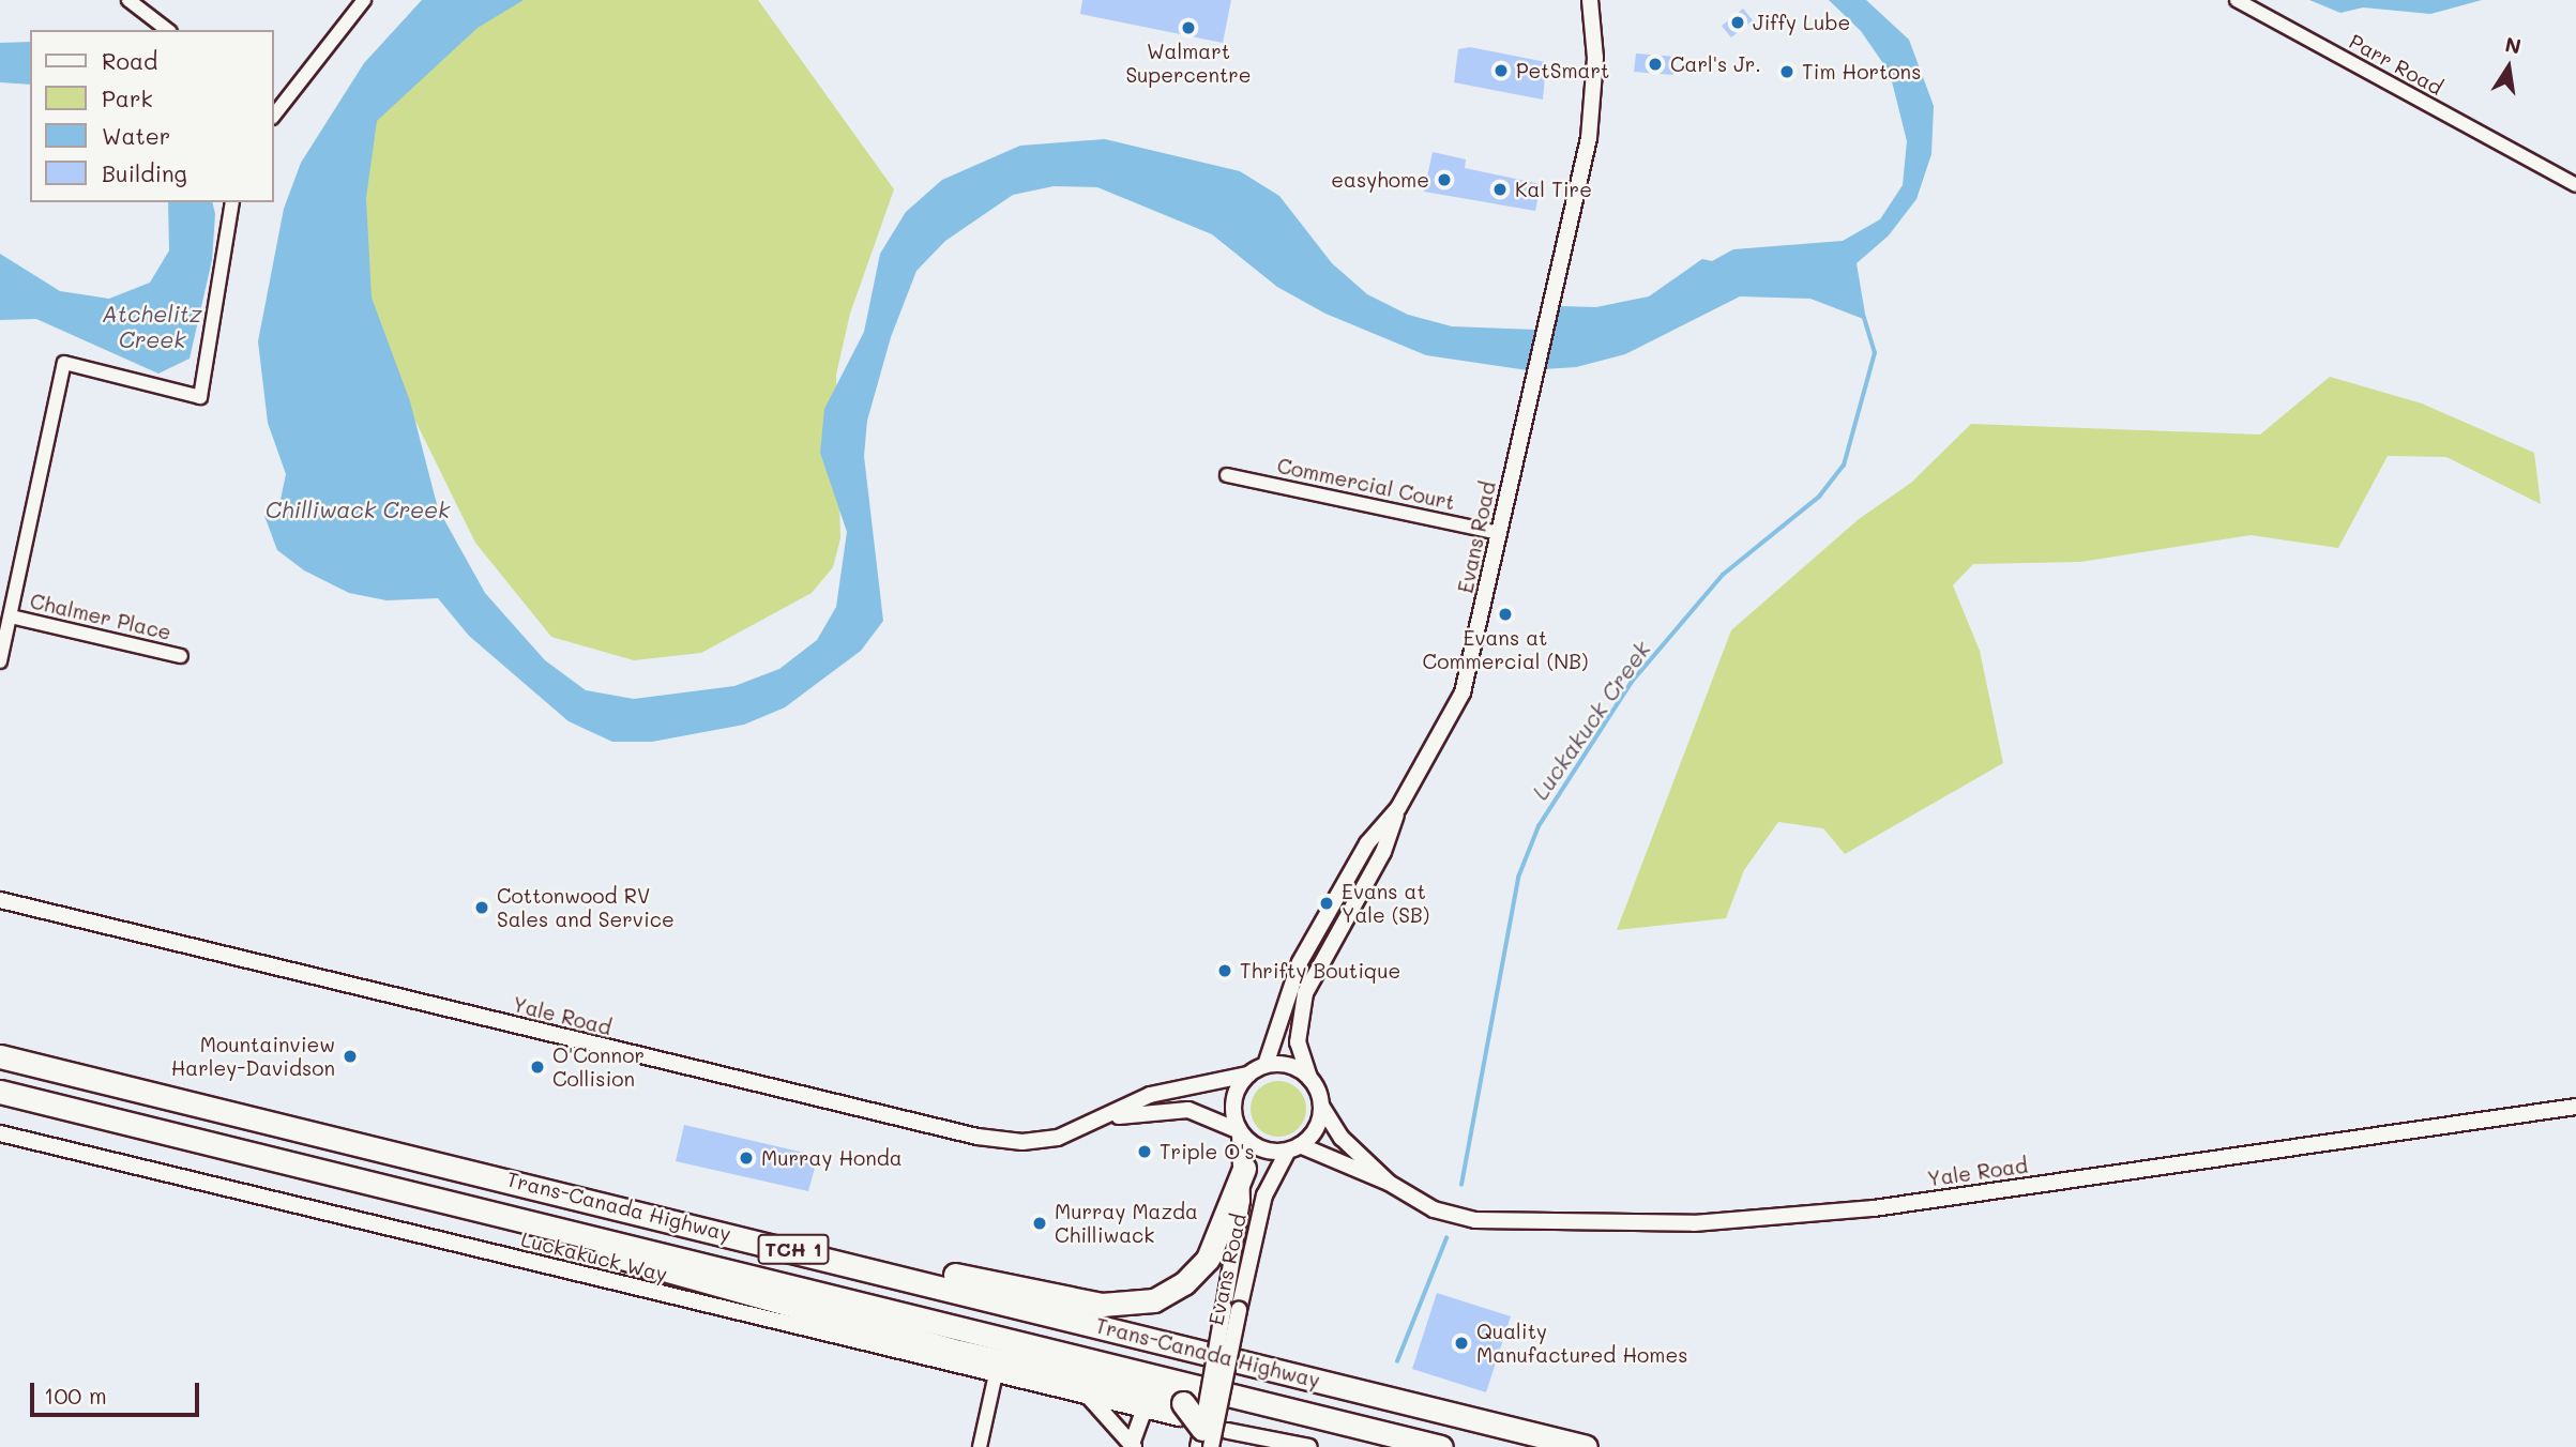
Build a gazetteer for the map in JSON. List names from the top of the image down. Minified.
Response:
{"streets":{"highway":["Trans-Canada Highway","TCH 1"],"street":["Parr Road","Commercial Court","Evans Road","Chalmer Place","Yale Road","Luckakuck Way"]},"crossings":[["Commercial Court","Evans Road"],["Evans Road","Yale Road"],["Evans Road","Luckakuck Way"]],"water":["Atchelitz Creek","Chilliwack Creek","Luckakuck Creek"],"places":["Jiffy Lube","Walmart Supercentre","Carl's Jr.","PetSmart","Tim Hortons","easyhome","Kal Tire","Evans at Commercial (NB)","Evans at Yale (SB)","Cottonwood RV Sales and Service","Thrifty Boutique","Mountainview Harley-Davidson","O'Connor Collision","Triple O's","Murray Honda","Murray Mazda Chilliwack","Quality Manufactured Homes"],"legend":["Road","Park","Water","Building"],"scale_bar":"100 m","north":"top"}
